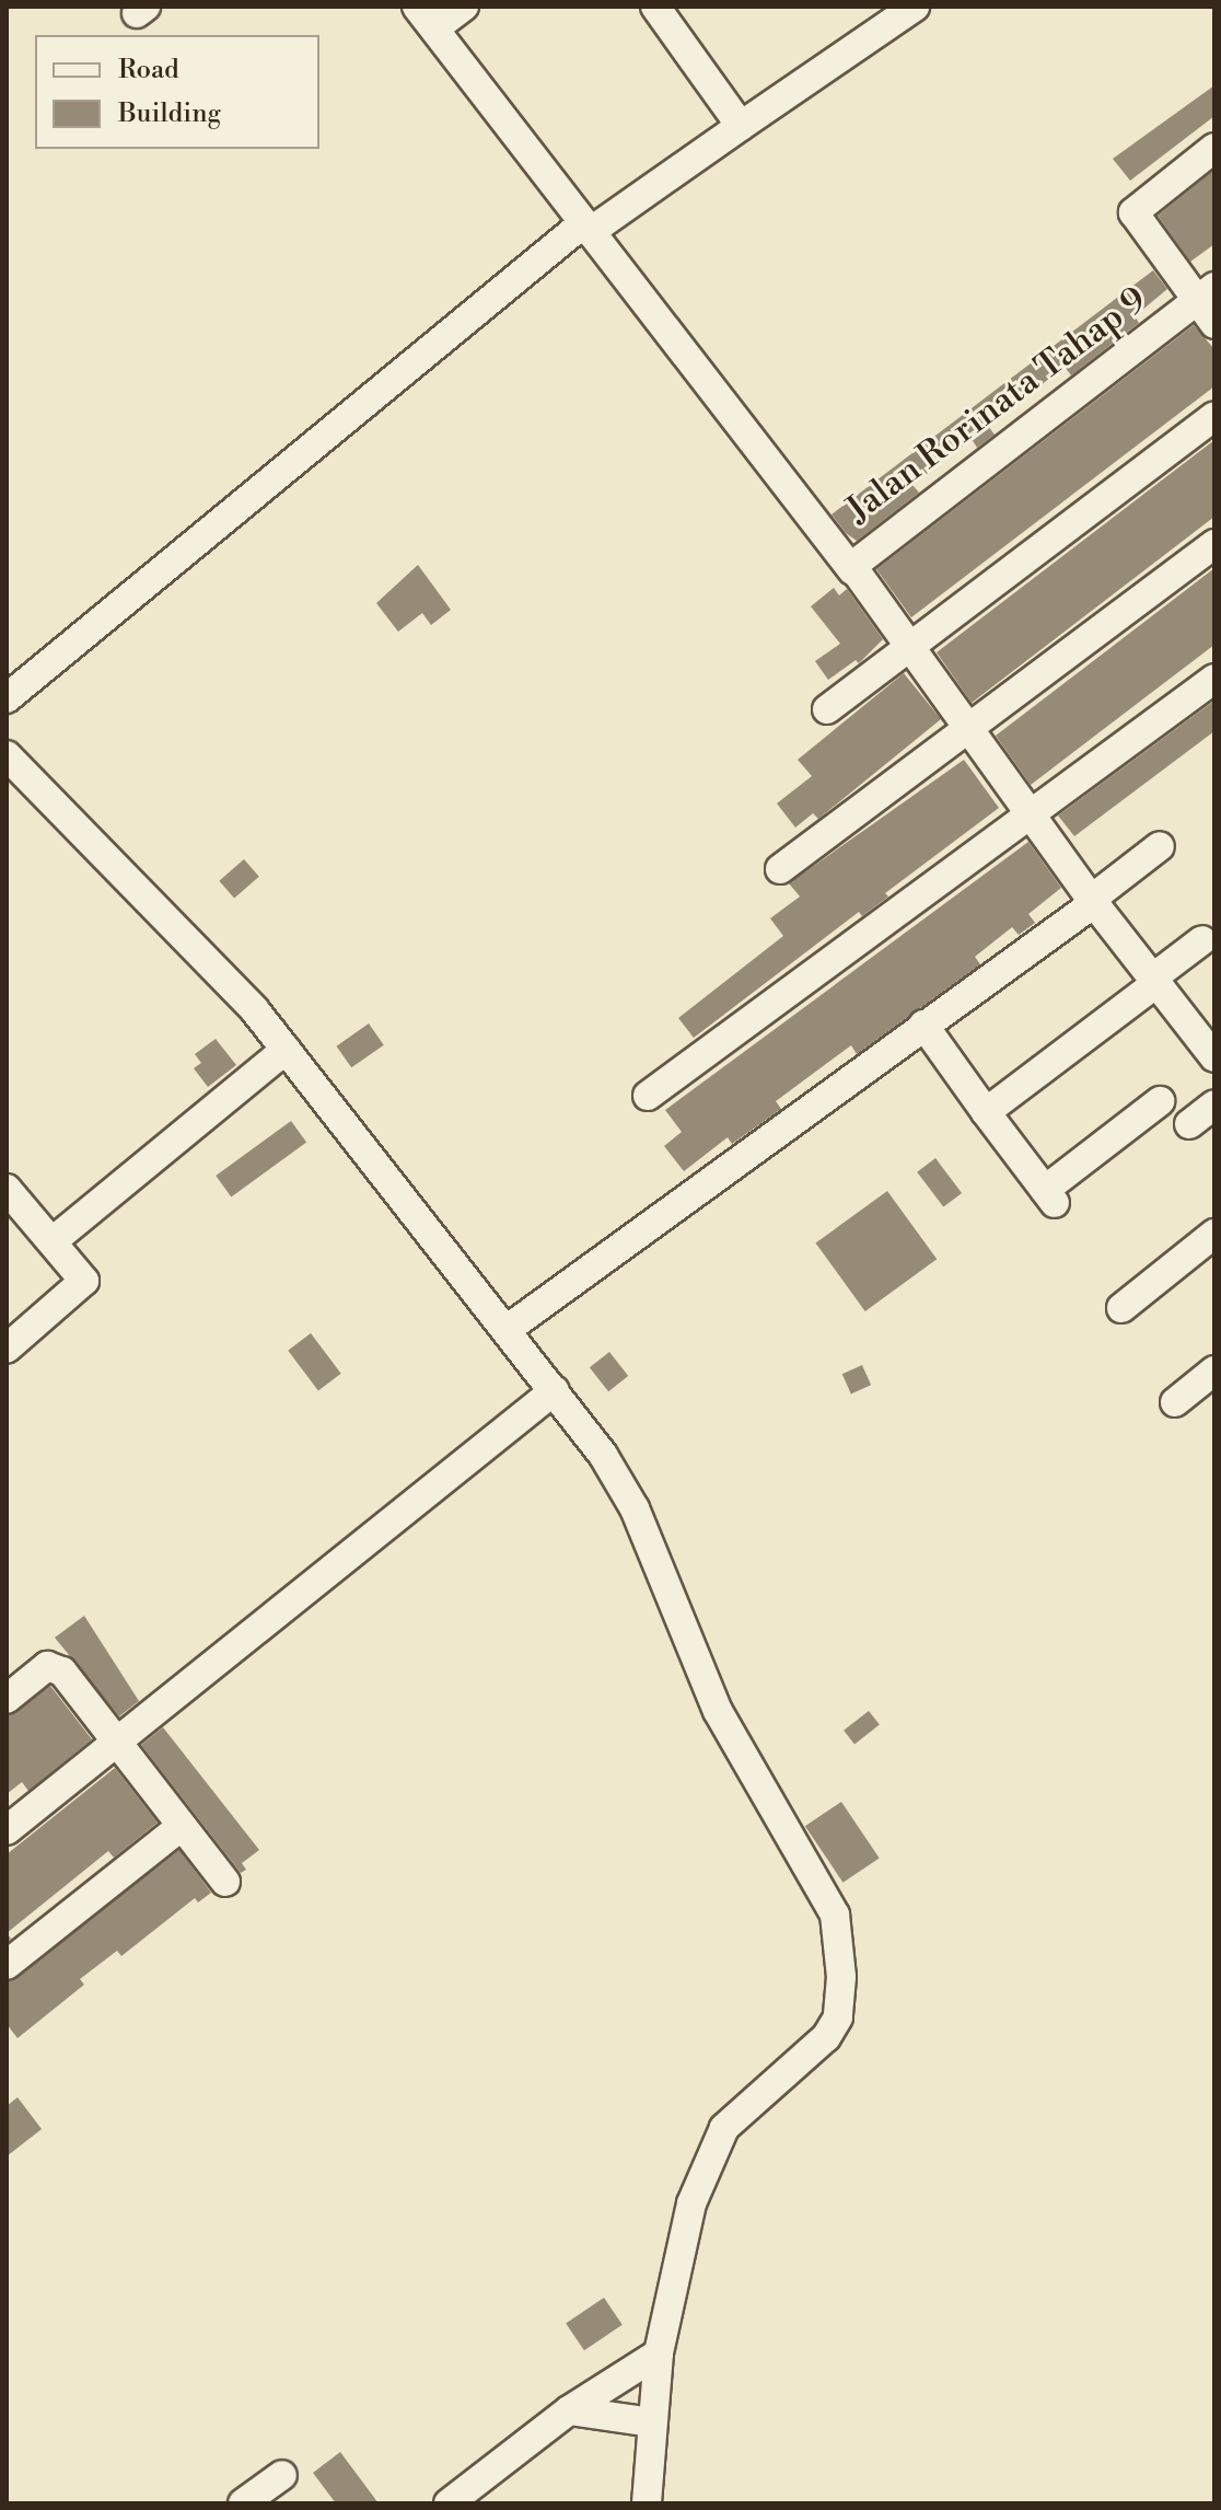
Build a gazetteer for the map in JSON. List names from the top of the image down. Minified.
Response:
{"streets":{"street":["Jalan Rorinata Tahap 9"]},"legend":["Road","Building"]}
